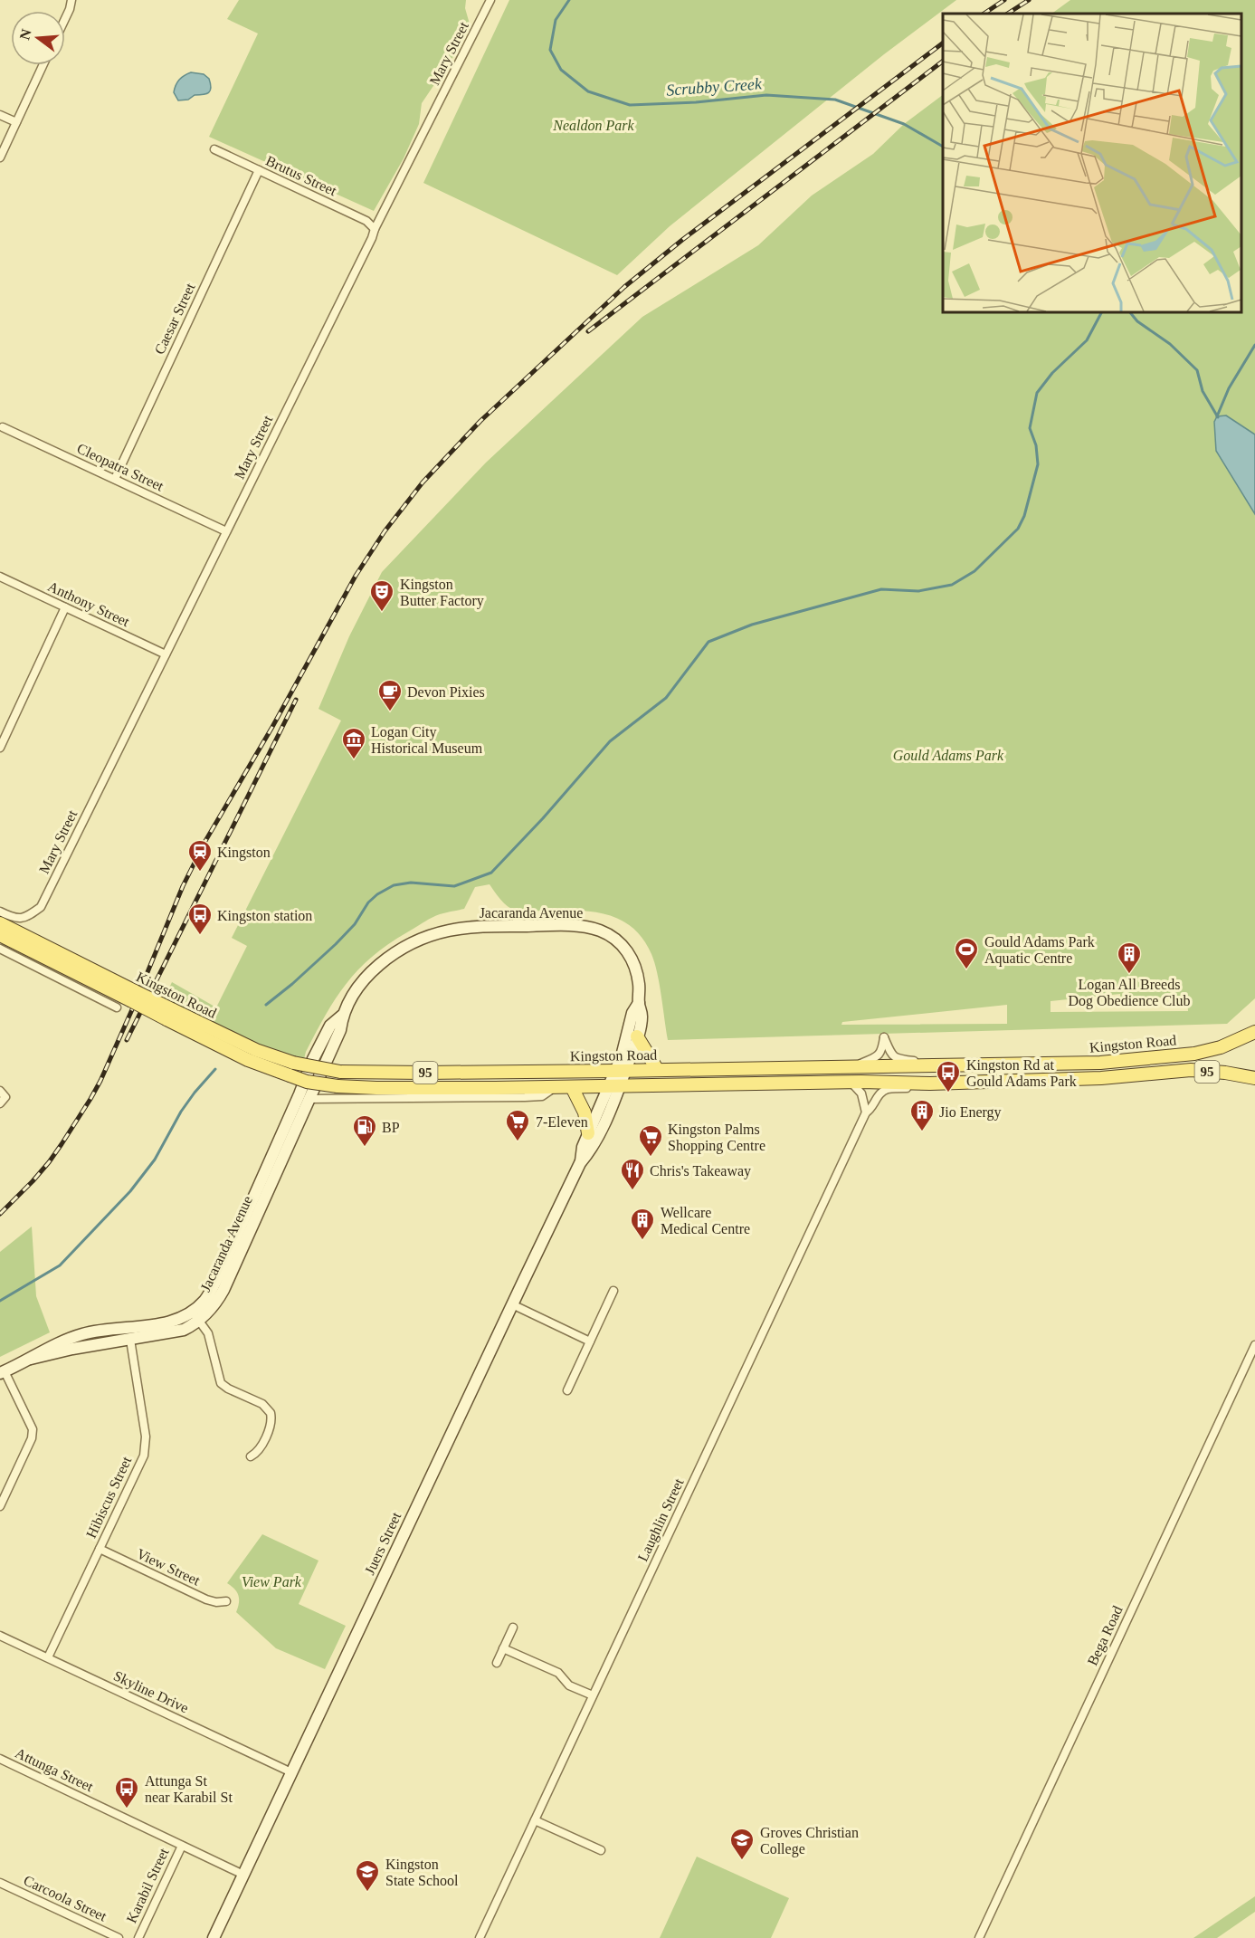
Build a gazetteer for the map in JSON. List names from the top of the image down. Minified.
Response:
{"streets":{"main road":["Kingston Road","95"],"street":["Mary Street","Brutus Street","Caesar Street","Cleopatra Street","Anthony Street","Jacaranda Avenue","Hibiscus Street","Laughlin Street","Juers Street","View Street","Bega Road","Skyline Drive","Attunga Street","Karabil Street","Carcoola Street"]},"crossings":[["Mary Street","Brutus Street"],["Mary Street","Cleopatra Street"],["Mary Street","Anthony Street"],["Brutus Street","Caesar Street"],["Caesar Street","Cleopatra Street"],["Jacaranda Avenue","Kingston Road"],["Jacaranda Avenue","Hibiscus Street"],["Jacaranda Avenue","Juers Street"],["Kingston Road","Laughlin Street"],["Kingston Road","Juers Street"],["Hibiscus Street","View Street"],["Hibiscus Street","Skyline Drive"],["Juers Street","Skyline Drive"],["Juers Street","Attunga Street"],["Attunga Street","Karabil Street"]],"water":["Scrubby Creek"],"parks":["Nealdon Park","Gould Adams Park","View Park"],"places":{"theatre":["Kingston Butter Factory"],"cafe":["Devon Pixies"],"museum":["Logan City Historical Museum"],"station":["Kingston"],"bus stop":["Kingston station","Kingston Rd at Gould Adams Park","Attunga St near Karabil St"],"sports":["Gould Adams Park Aquatic Centre"],"building":["Logan All Breeds Dog Obedience Club","Jio Energy","Wellcare Medical Centre"],"supermarket":["7-Eleven","Kingston Palms Shopping Centre"],"fuel station":["BP"],"restaurant":["Chris's Takeaway"],"school or university":["Groves Christian College","Kingston State School"]},"north":"left"}
